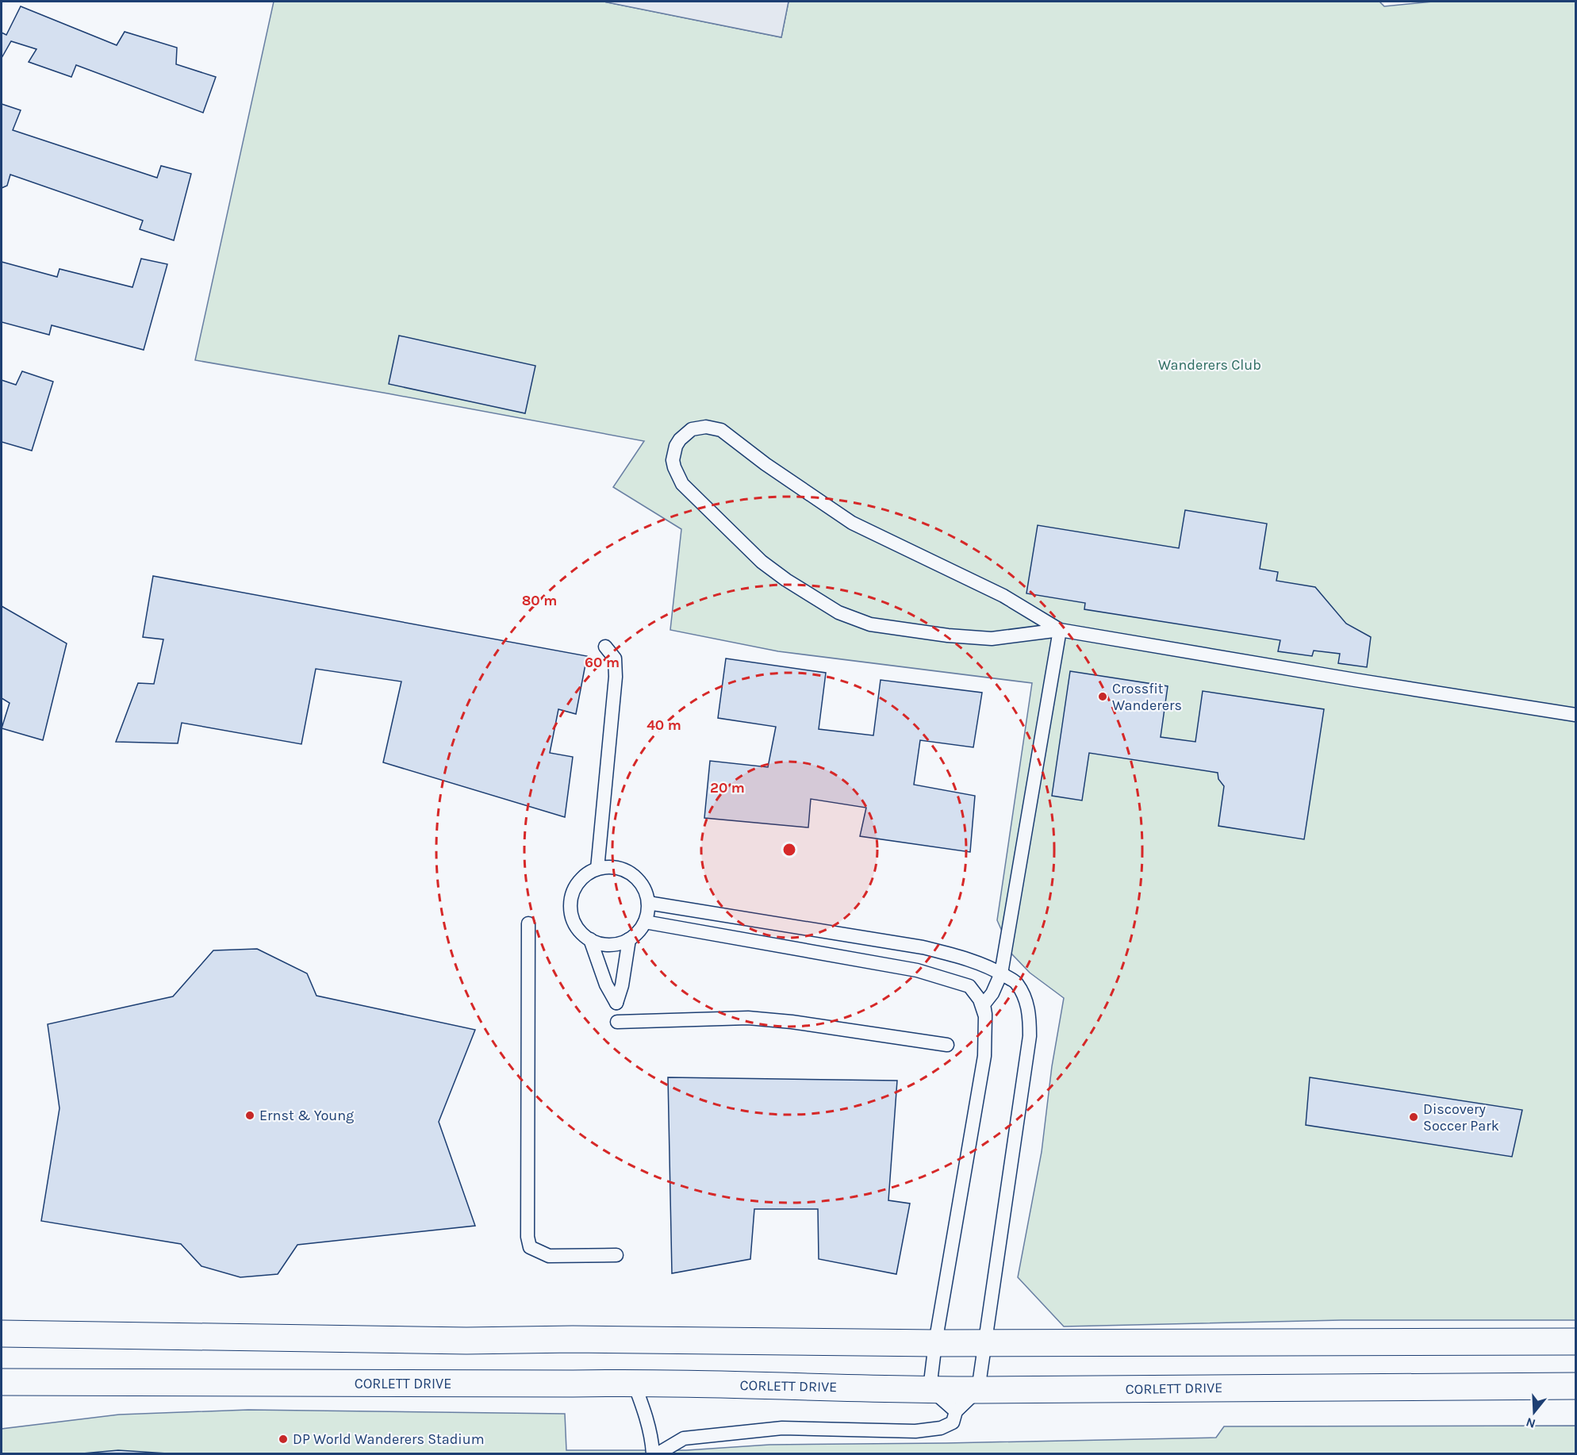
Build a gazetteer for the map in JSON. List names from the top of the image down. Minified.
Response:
{"streets":{"main road":["CORLETT DRIVE"]},"parks":["Wanderers Club"],"places":["Crossfit Wanderers","Ernst & Young","Discovery Soccer Park","DP World Wanderers Stadium"],"north":"bottom","rings":["80 m","60 m","40 m","20 m"]}
